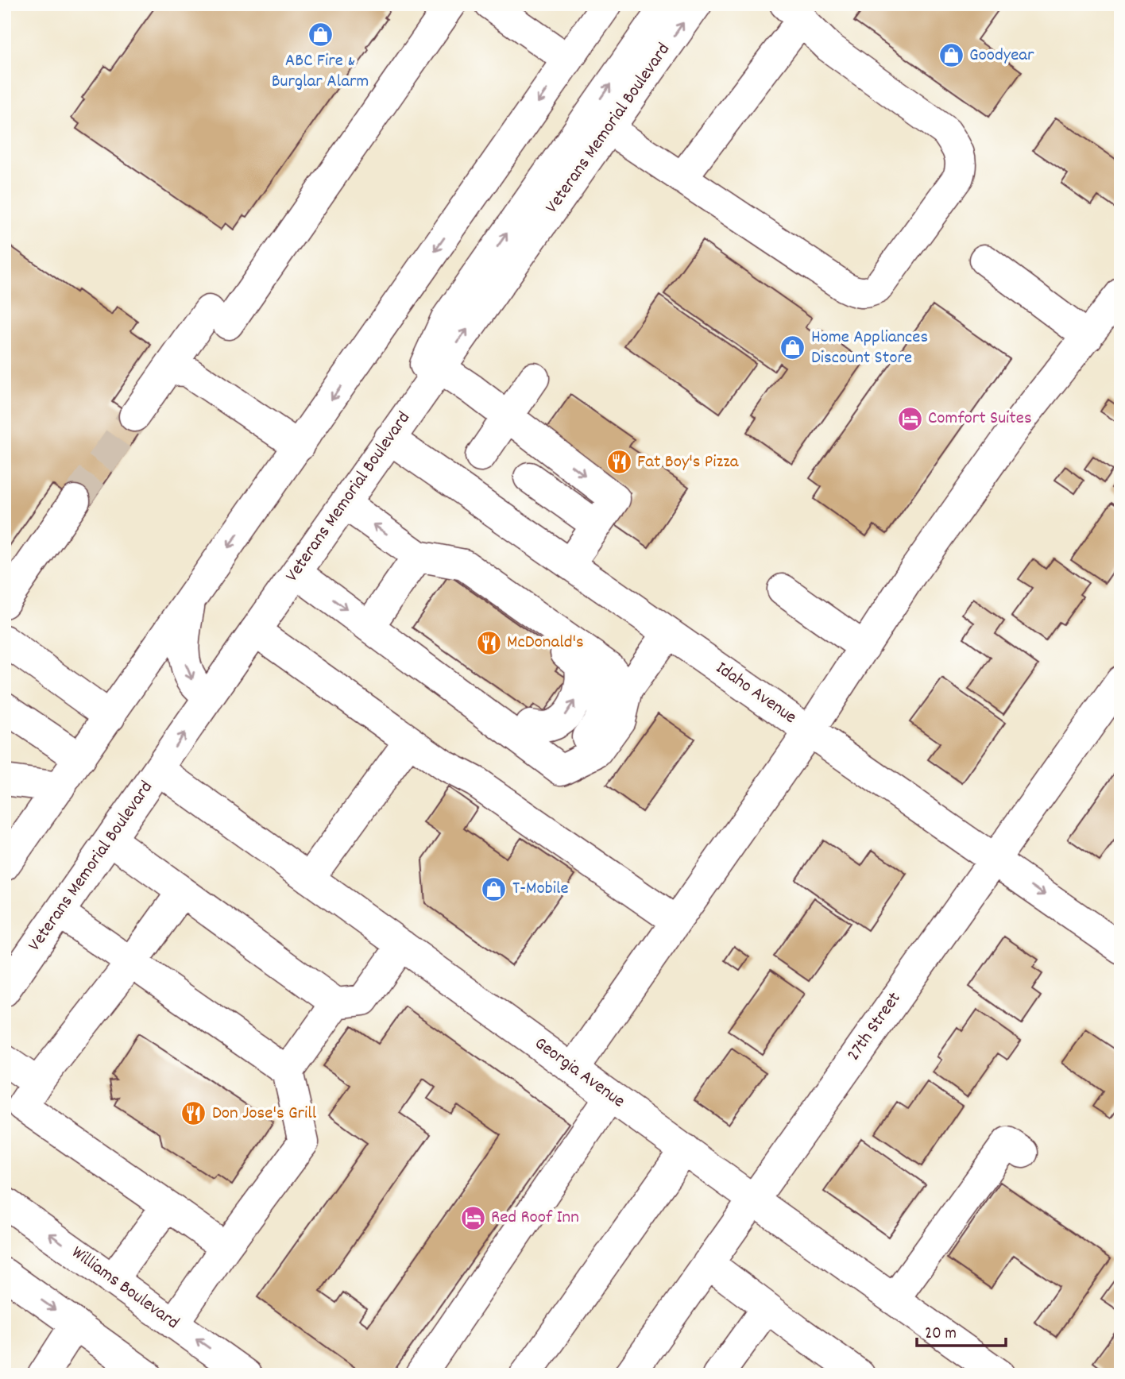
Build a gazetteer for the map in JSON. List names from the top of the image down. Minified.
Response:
{"streets":{"main road":["Veterans Memorial Boulevard","Idaho Avenue","27th Street","Georgia Avenue","Williams Boulevard"]},"crossings":[["Veterans Memorial Boulevard","Idaho Avenue"],["Veterans Memorial Boulevard","Georgia Avenue"],["Idaho Avenue","27th Street"],["27th Street","Georgia Avenue"]],"places":{"shop":["ABC Fire & Burglar Alarm","Goodyear","Home Appliances Discount Store","T-Mobile"],"hotel":["Comfort Suites","Red Roof Inn"],"restaurant":["Fat Boy's Pizza","McDonald's","Don Jose's Grill"]},"scale_bar":"20 m"}
